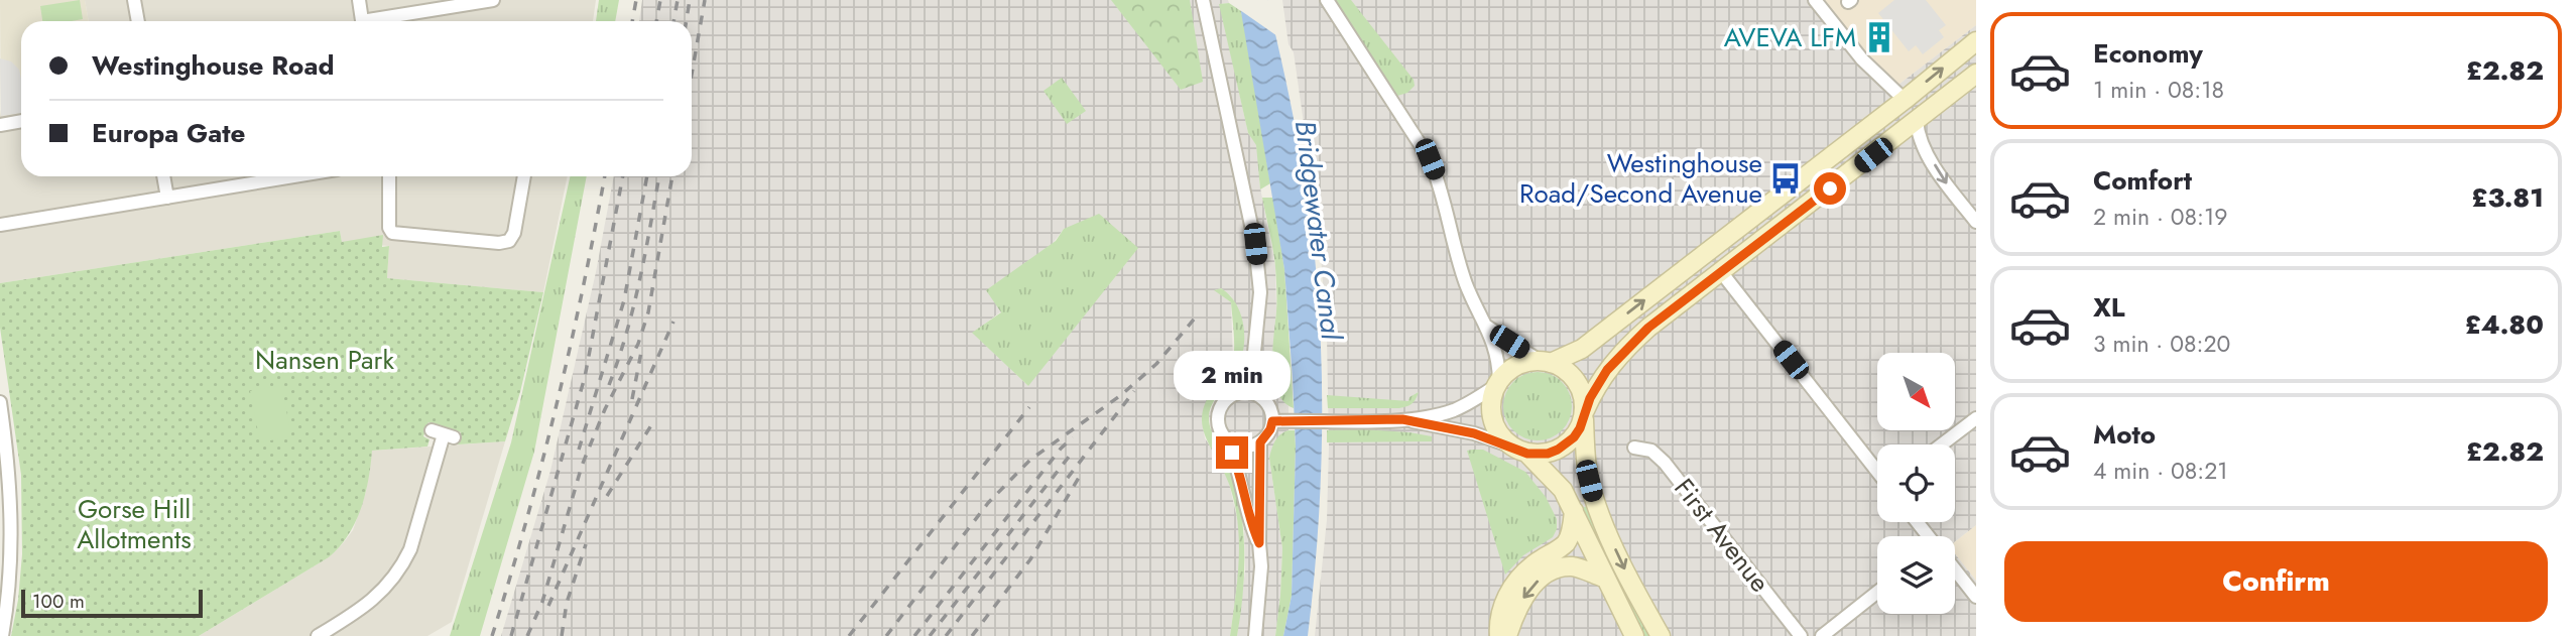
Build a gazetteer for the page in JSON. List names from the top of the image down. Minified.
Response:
{"streets":{"street":["First Avenue"]},"water":["Bridgewater Canal"],"parks":["Nansen Park","Gorse Hill Allotments"],"places":{"building":["AVEVA LFM"],"bus stop":["Westinghouse Road/Second Avenue"]},"scale_bar":"100 m","north":"bottom right","page":{"list":[{"name":"Economy","note":"1 min · 08:18","value":"£2.82"},{"name":"Comfort","note":"2 min · 08:19","value":"£3.81"},{"name":"XL","note":"3 min · 08:20","value":"£4.80"},{"name":"Moto","note":"4 min · 08:21","value":"£2.82"}],"banner":["Westinghouse Road","Europa Gate"],"bubble":"2 min","buttons":"Confirm","scale":"100 m"}}
